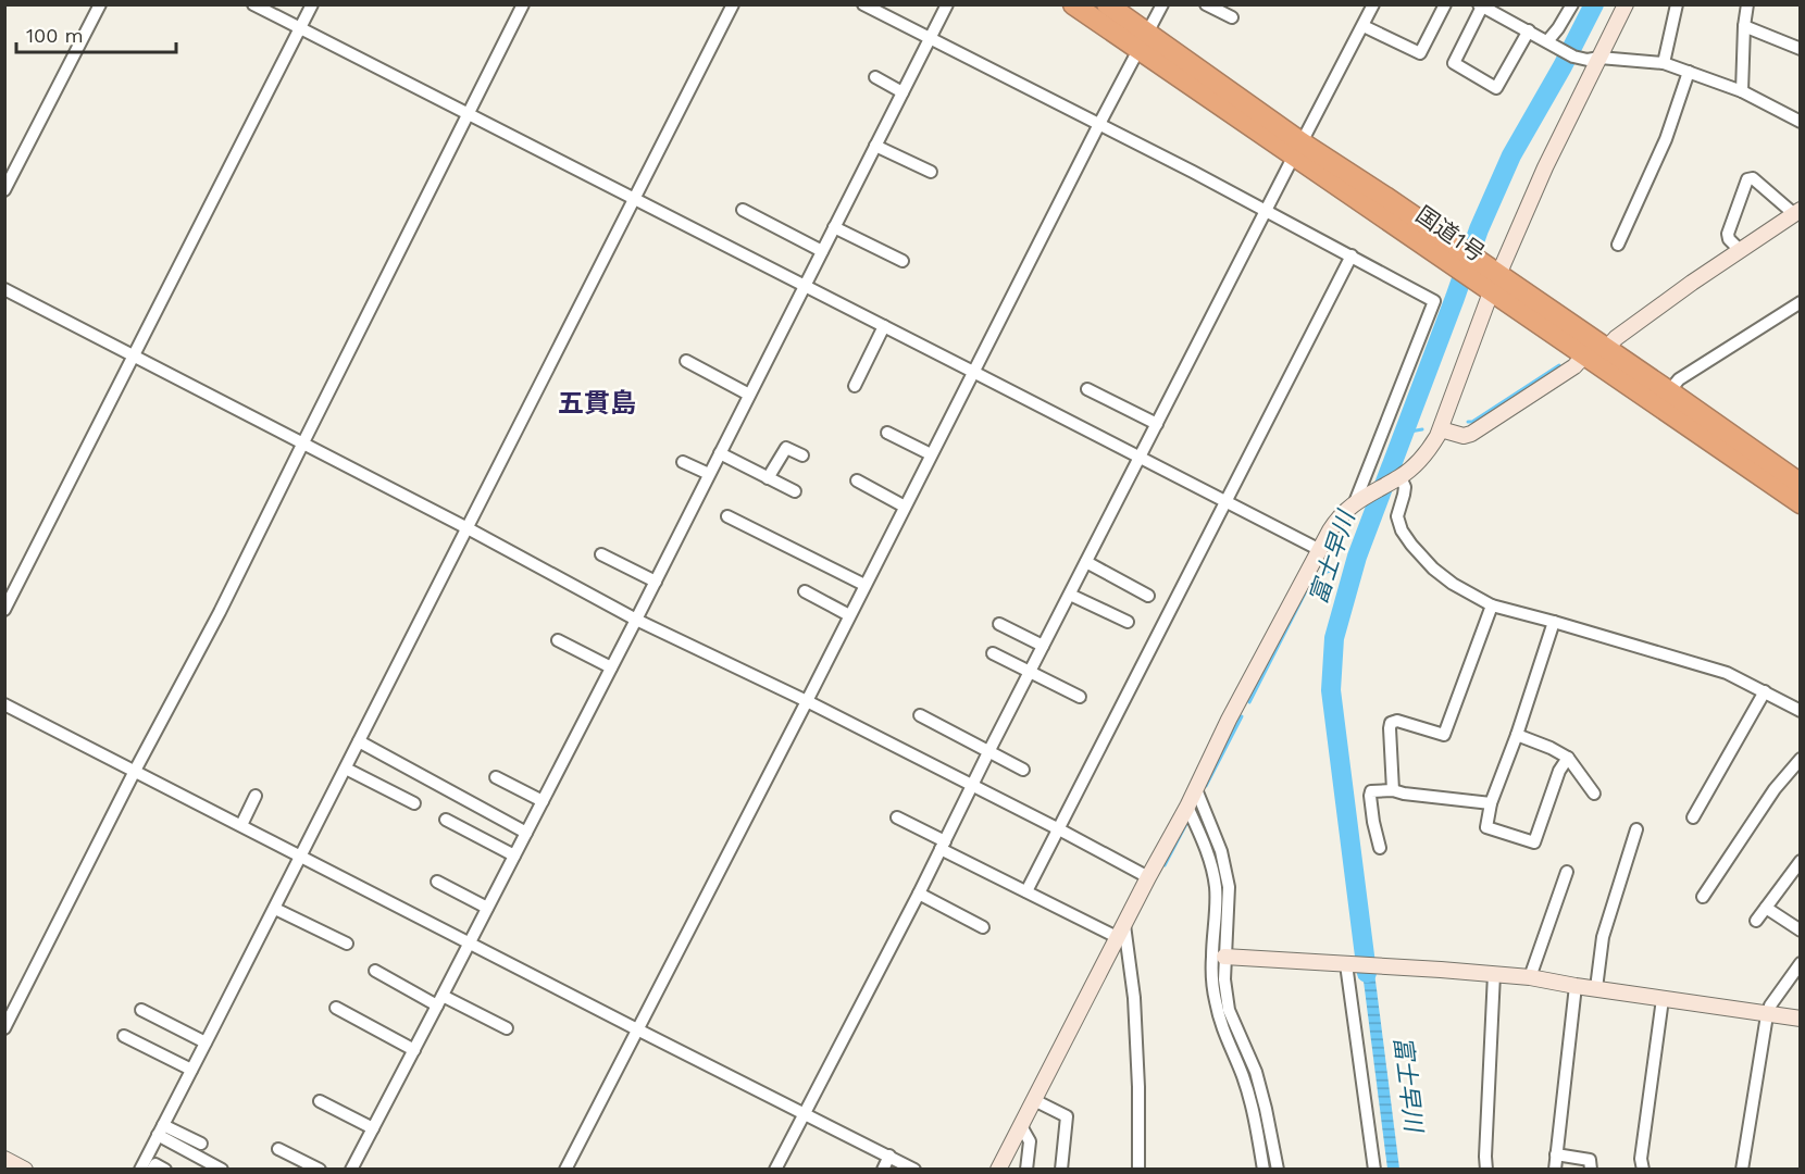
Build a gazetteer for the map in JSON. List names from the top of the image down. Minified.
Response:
{"streets":{"highway":["国道1号"]},"districts":["五貫島"],"water":["富士早川"],"scale_bar":"100 m"}
